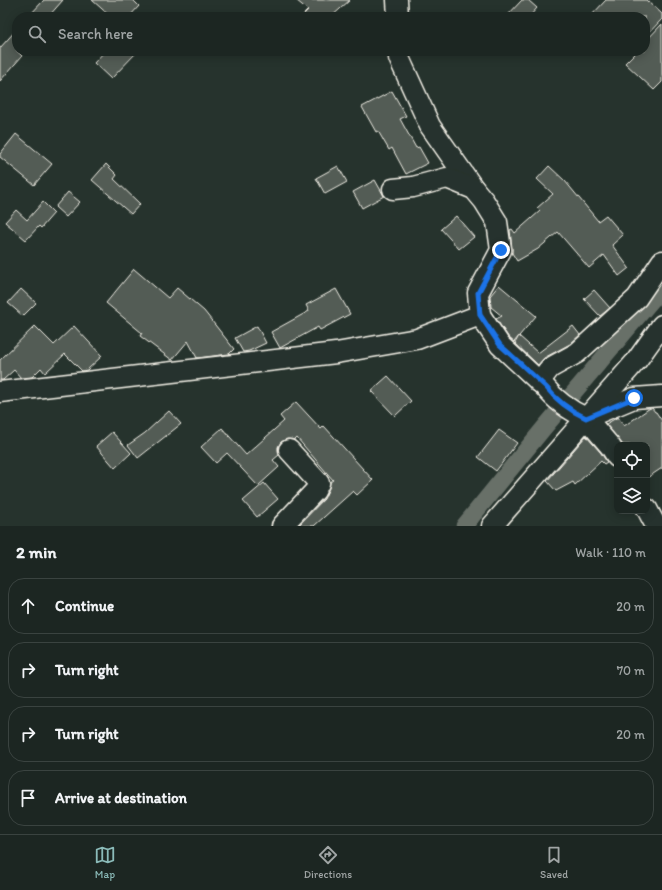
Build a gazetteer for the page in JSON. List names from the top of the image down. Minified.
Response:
{"page":{"search":"Search here","heading":["2 min","Walk · 110 m"],"list":[["Continue","20 m"],["Turn right","70 m"],["Turn right","20 m"],"Arrive at destination"],"nav":["Map","Directions","Saved"]}}
